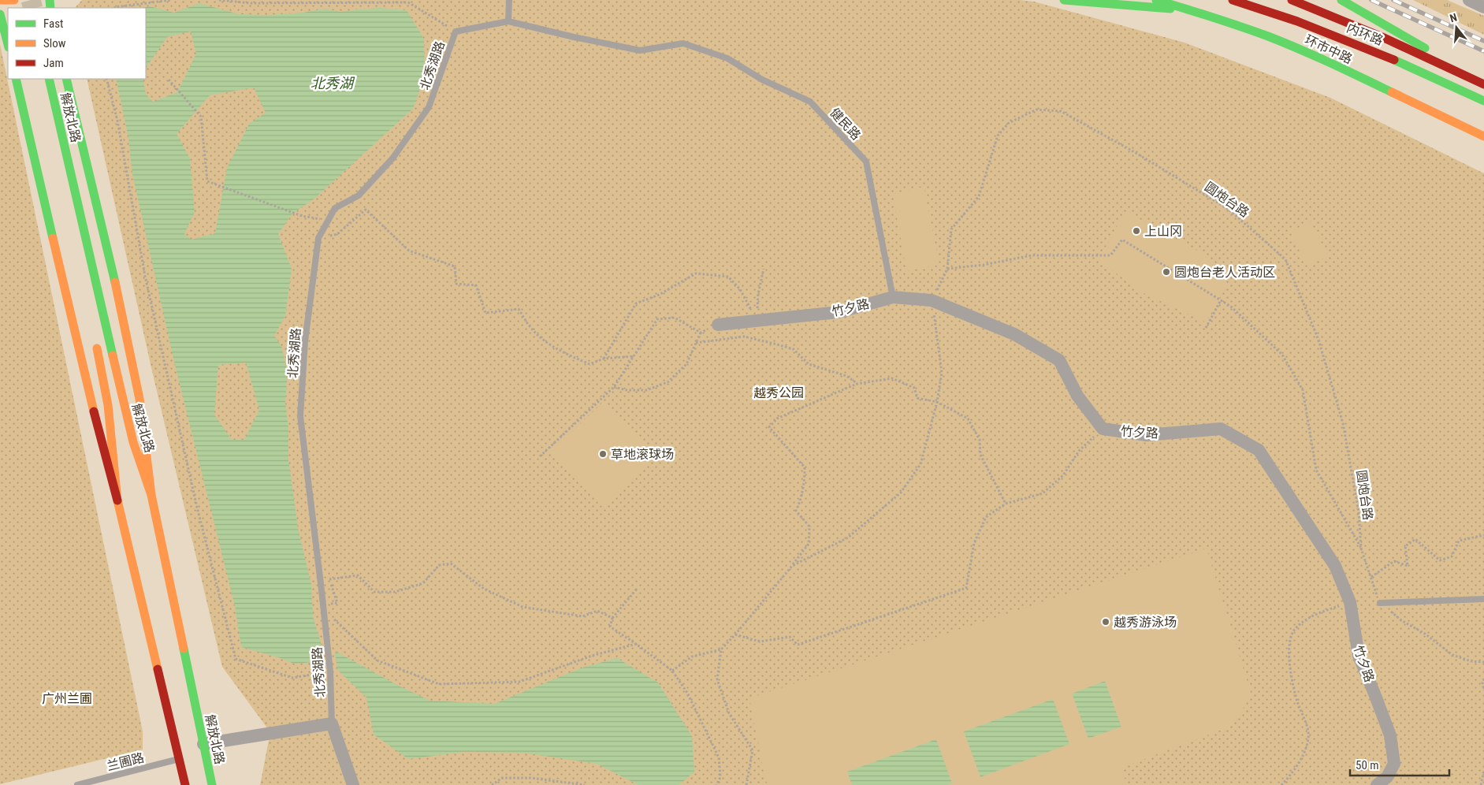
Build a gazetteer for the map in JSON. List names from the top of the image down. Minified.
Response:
{"streets":{"main road":["内环路","环市中路","解放北路"],"street":["竹夕路"],"lane":["北秀湖路","健民路","兰圃路"],"path":["圆炮台路"]},"crossings":[["内环路","环市中路"],["健民路","竹夕路"],["圆炮台路","竹夕路"]],"water":["北秀湖"],"parks":["越秀公园","广州兰圃"],"places":["上山冈","圆炮台老人活动区","草地滚球场","越秀游泳场"],"legend":["Fast","Slow","Jam"],"scale_bar":"50 m","north":"top"}
